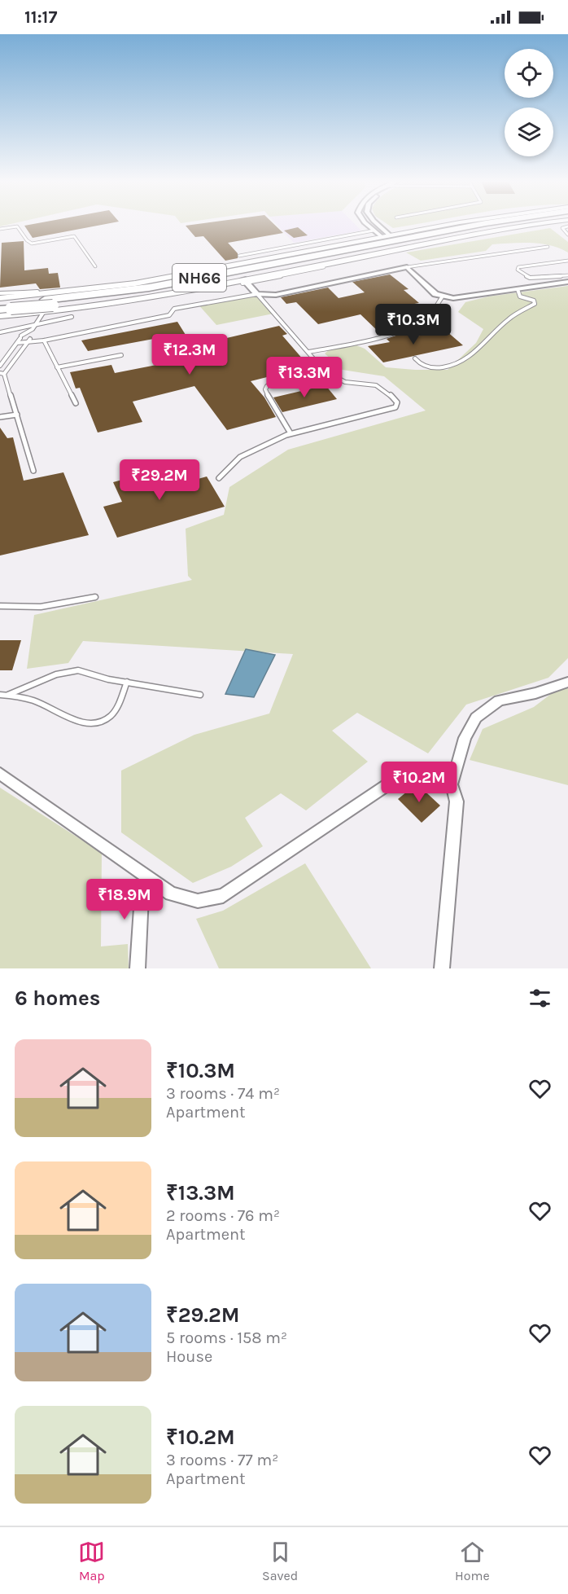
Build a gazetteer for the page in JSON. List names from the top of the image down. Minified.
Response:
{"streets":{"highway":["NH66"]},"page":{"status":"11:17","price":["₹10.3M","₹12.3M","₹13.3M","₹29.2M","₹10.2M","₹18.9M"],"heading":"6 homes","list":[{"name":"₹10.3M","note":"3 rooms · 74 m² · Apartment"},{"name":"₹13.3M","note":"2 rooms · 76 m² · Apartment"},{"name":"₹29.2M","note":"5 rooms · 158 m² · House"},{"name":"₹10.2M","note":"3 rooms · 77 m² · Apartment"}],"tabs":["Map","Saved","Home"]}}
